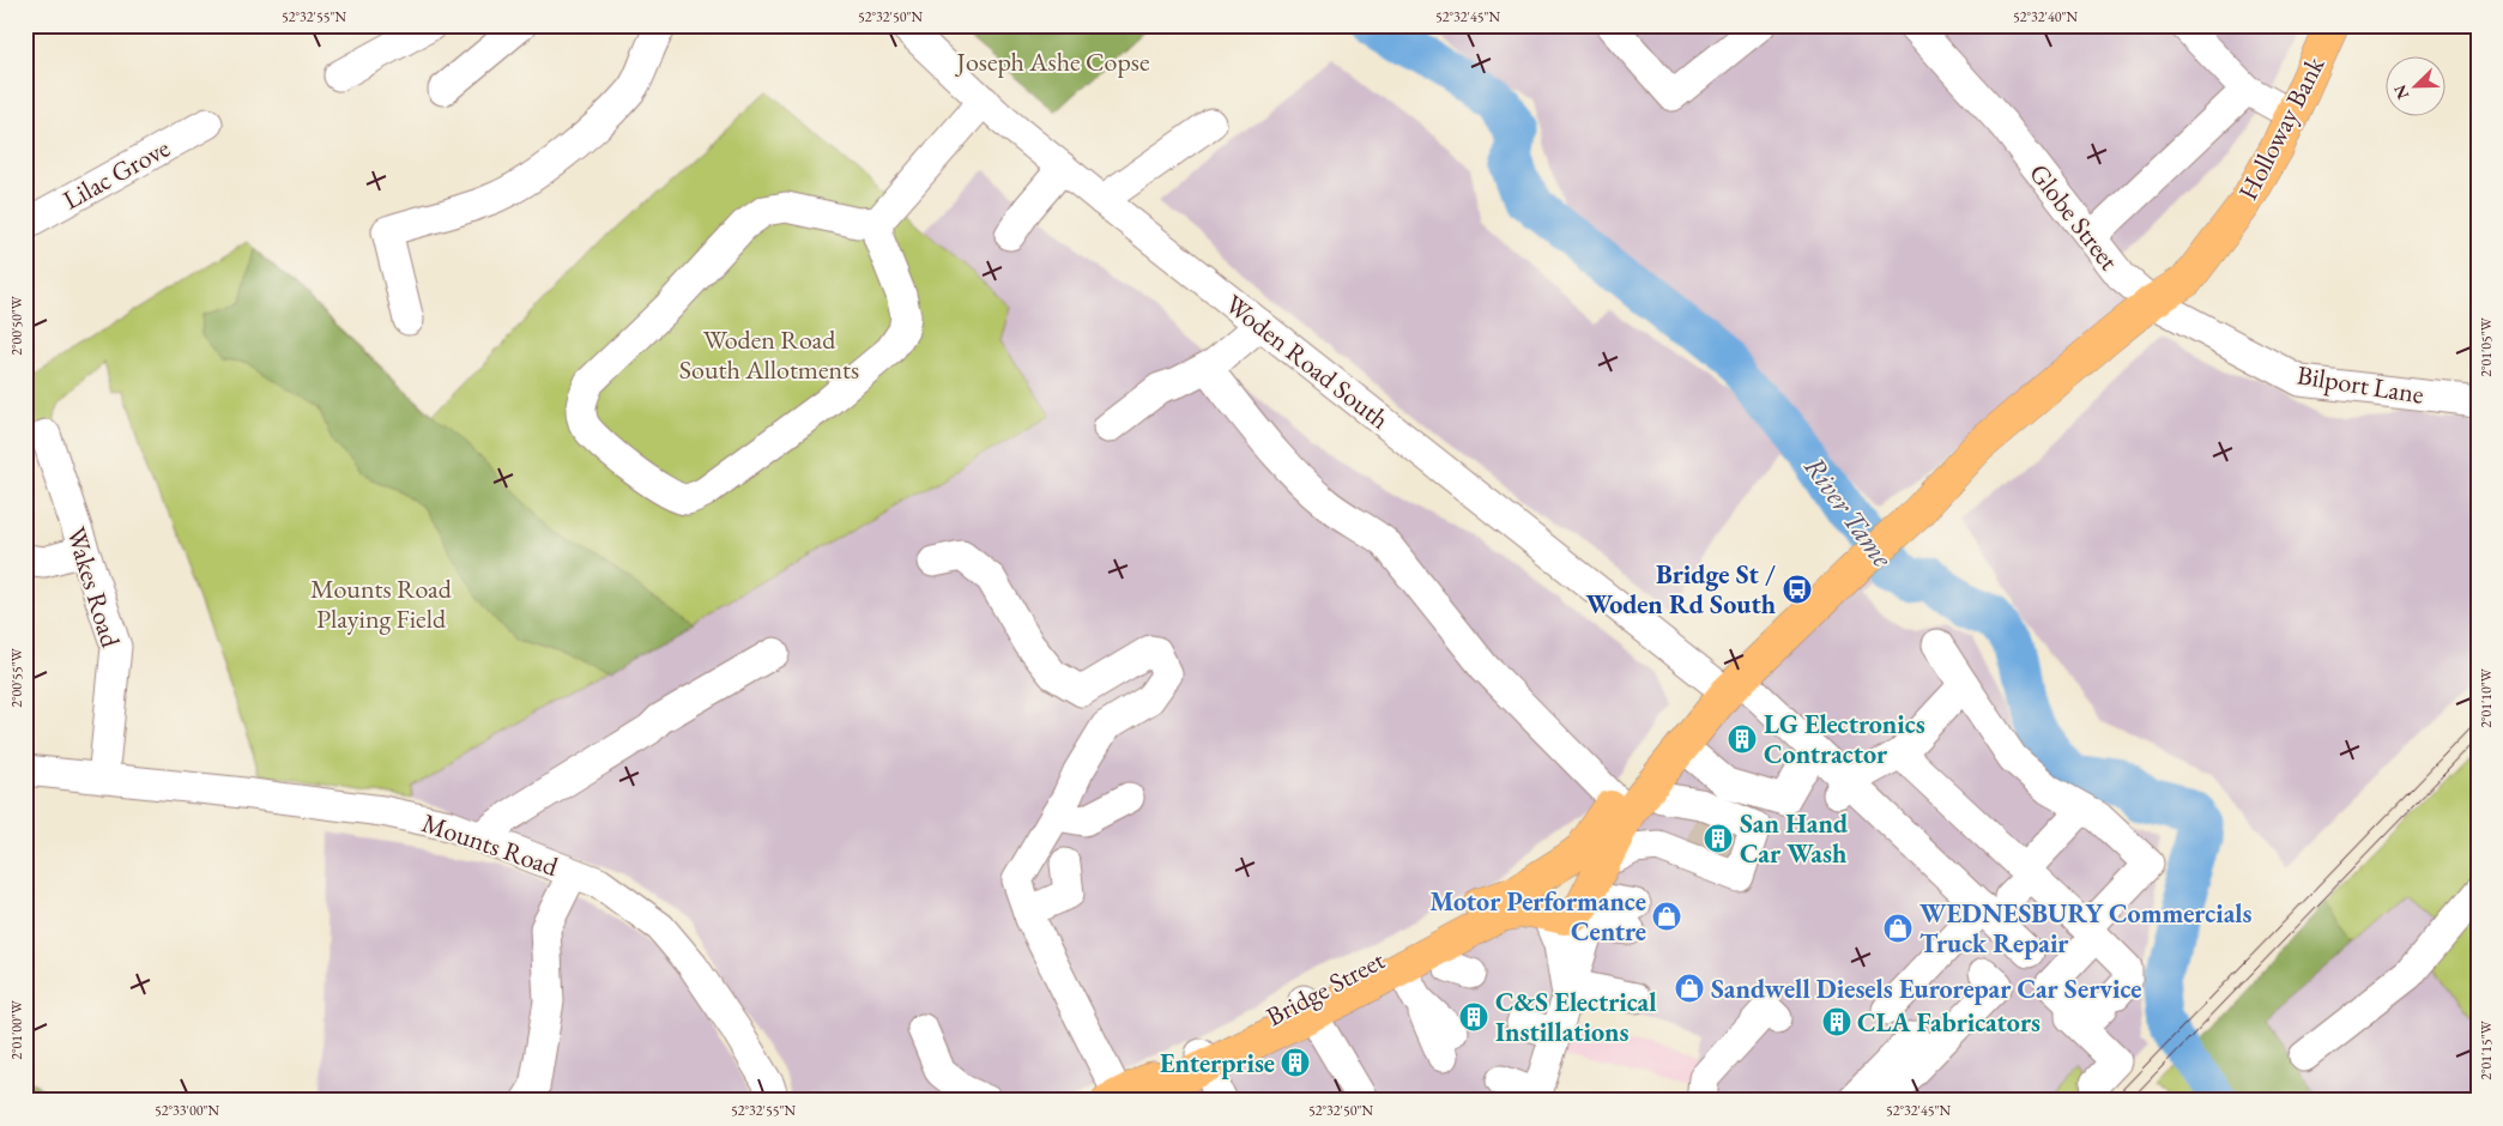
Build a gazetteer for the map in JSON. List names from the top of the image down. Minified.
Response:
{"streets":{"main road":["Holloway Bank","Bridge Street"],"street":["Lilac Grove","Globe Street","Woden Road South","Bilport Lane","Wakes Road","Mounts Road"]},"crossings":[["Holloway Bank","Globe Street"],["Holloway Bank","Woden Road South"],["Holloway Bank","Bilport Lane"],["Holloway Bank","Bridge Street"],["Globe Street","Bilport Lane"],["Woden Road South","Bridge Street"],["Wakes Road","Mounts Road"]],"water":["River Tame"],"parks":["Joseph Ashe Copse","Woden Road South Allotments","Mounts Road Playing Field"],"places":{"bus stop":["Bridge St / Woden Rd South"],"building":["LG Electronics Contractor","San Hand Car Wash","C&S Electrical Instillations","CLA Fabricators","Enterprise"],"shop":["Motor Performance Centre","WEDNESBURY Commercials Truck Repair","Sandwell Diesels Eurorepar Car Service"]},"north":"bottom left","coordinates":["52°32'55\"N","52°32'50\"N","52°32'45\"N","52°32'40\"N","2°00'50\"W","2°01'05\"W","2°00'55\"W","2°01'10\"W","2°01'00\"W","2°01'15\"W","52°33'00\"N"]}
